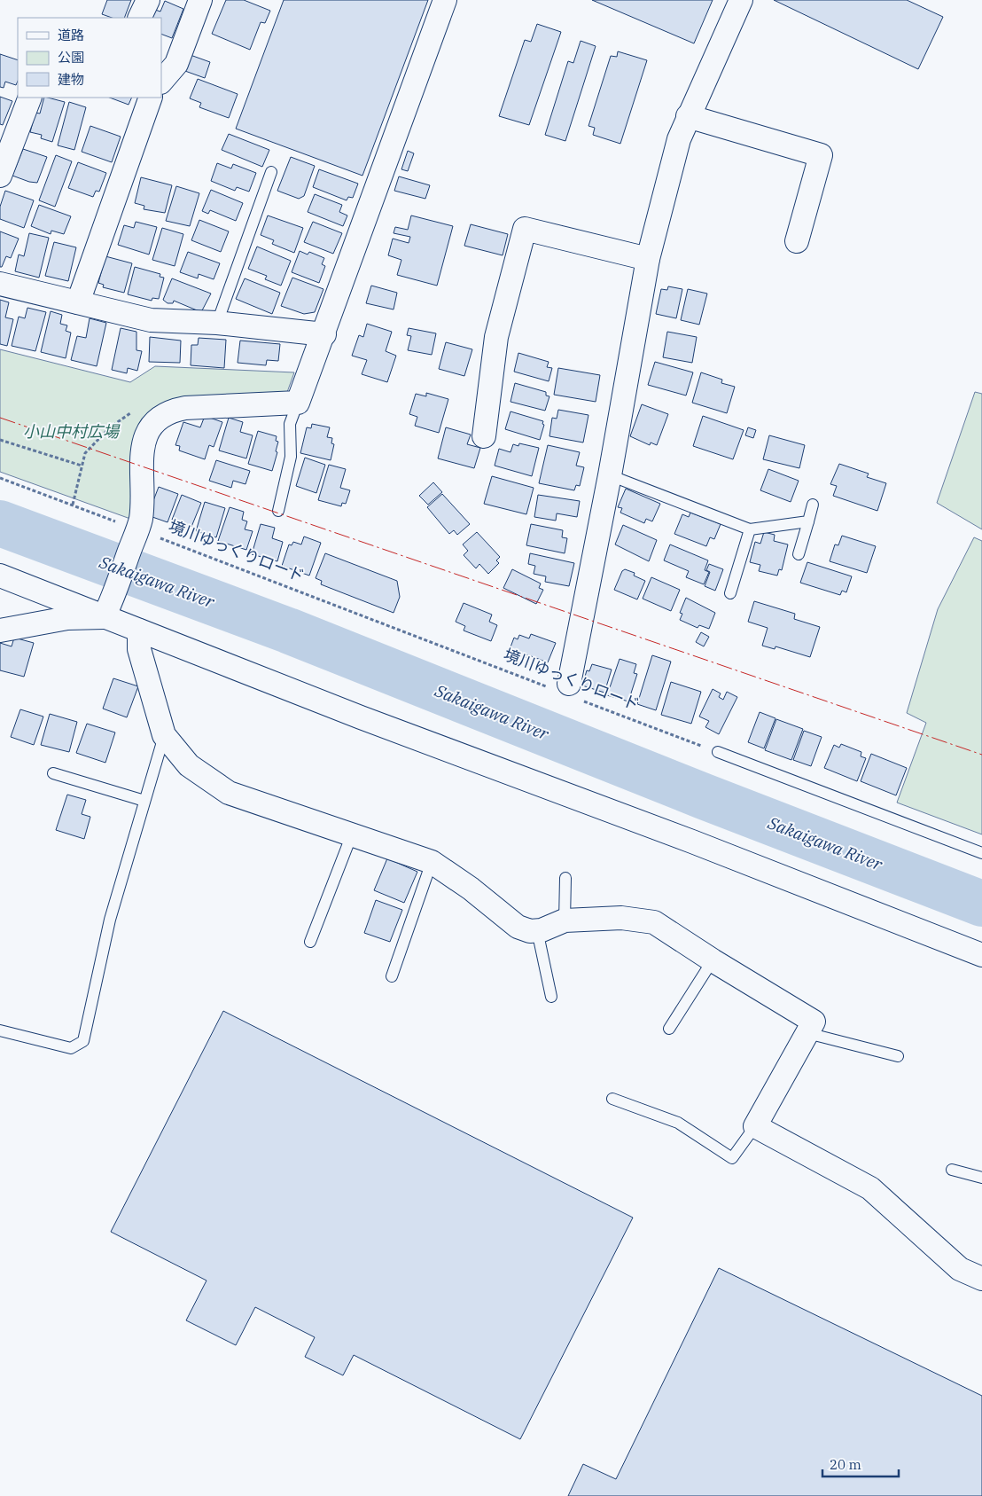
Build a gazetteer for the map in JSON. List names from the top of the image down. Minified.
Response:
{"streets":{"path":["境川ゆっくりロード"]},"water":["Sakaigawa River"],"parks":["小山中村広場"],"legend":["道路","公園","建物"],"scale_bar":"20 m"}
